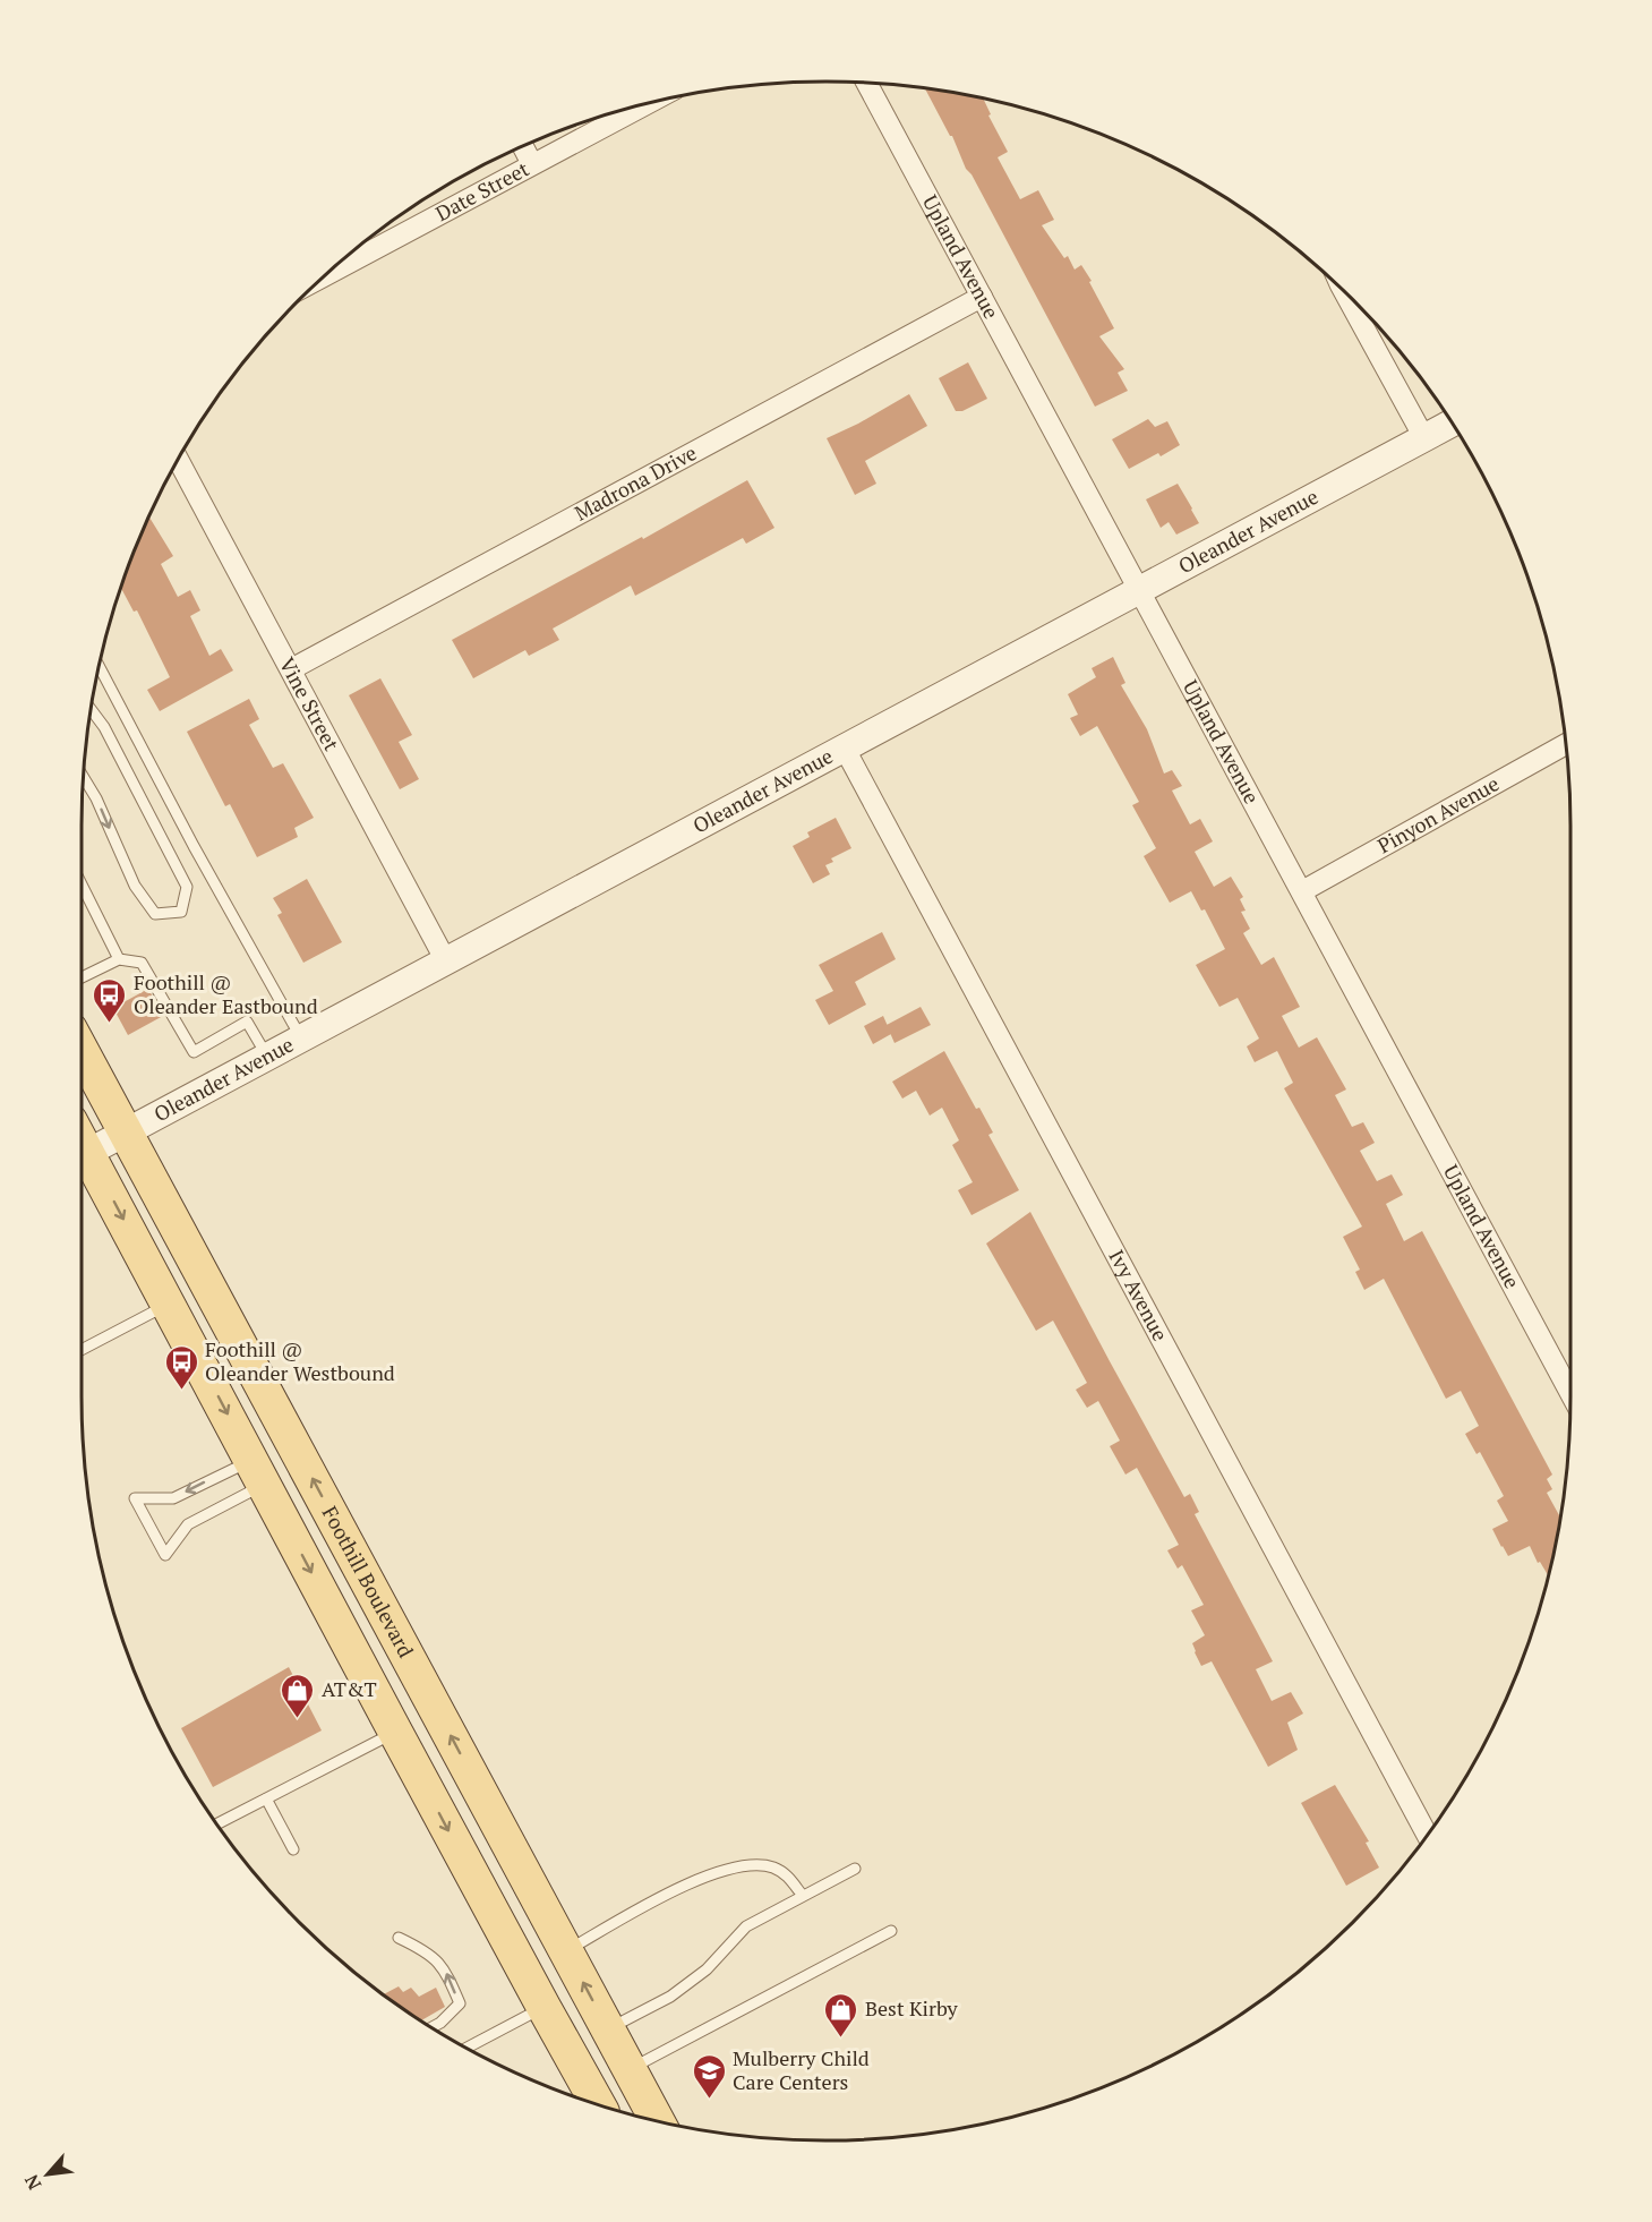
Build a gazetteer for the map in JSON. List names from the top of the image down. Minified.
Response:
{"streets":{"main road":["Foothill Boulevard"],"street":["Date Street","Upland Avenue","Madrona Drive","Oleander Avenue","Vine Street","Pinyon Avenue","Ivy Avenue"]},"crossings":[["Upland Avenue","Madrona Drive"],["Upland Avenue","Oleander Avenue"],["Upland Avenue","Pinyon Avenue"],["Madrona Drive","Vine Street"],["Oleander Avenue","Vine Street"],["Oleander Avenue","Ivy Avenue"],["Oleander Avenue","Foothill Boulevard"]],"places":{"bus stop":["Foothill @ Oleander Eastbound","Foothill @ Oleander Westbound"],"shop":["AT&T","Best Kirby"],"school or university":["Mulberry Child Care Centers"]},"north":"bottom left"}
